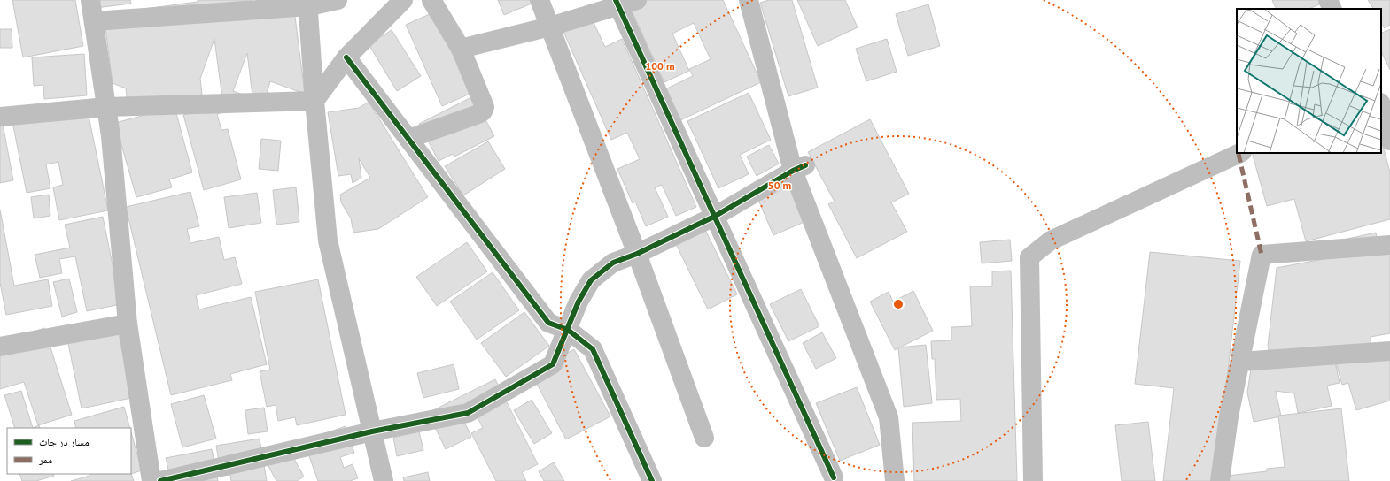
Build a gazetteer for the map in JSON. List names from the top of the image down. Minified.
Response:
{"legend":["مسار دراجات","ممر"],"rings":["100 m","50 m"]}
